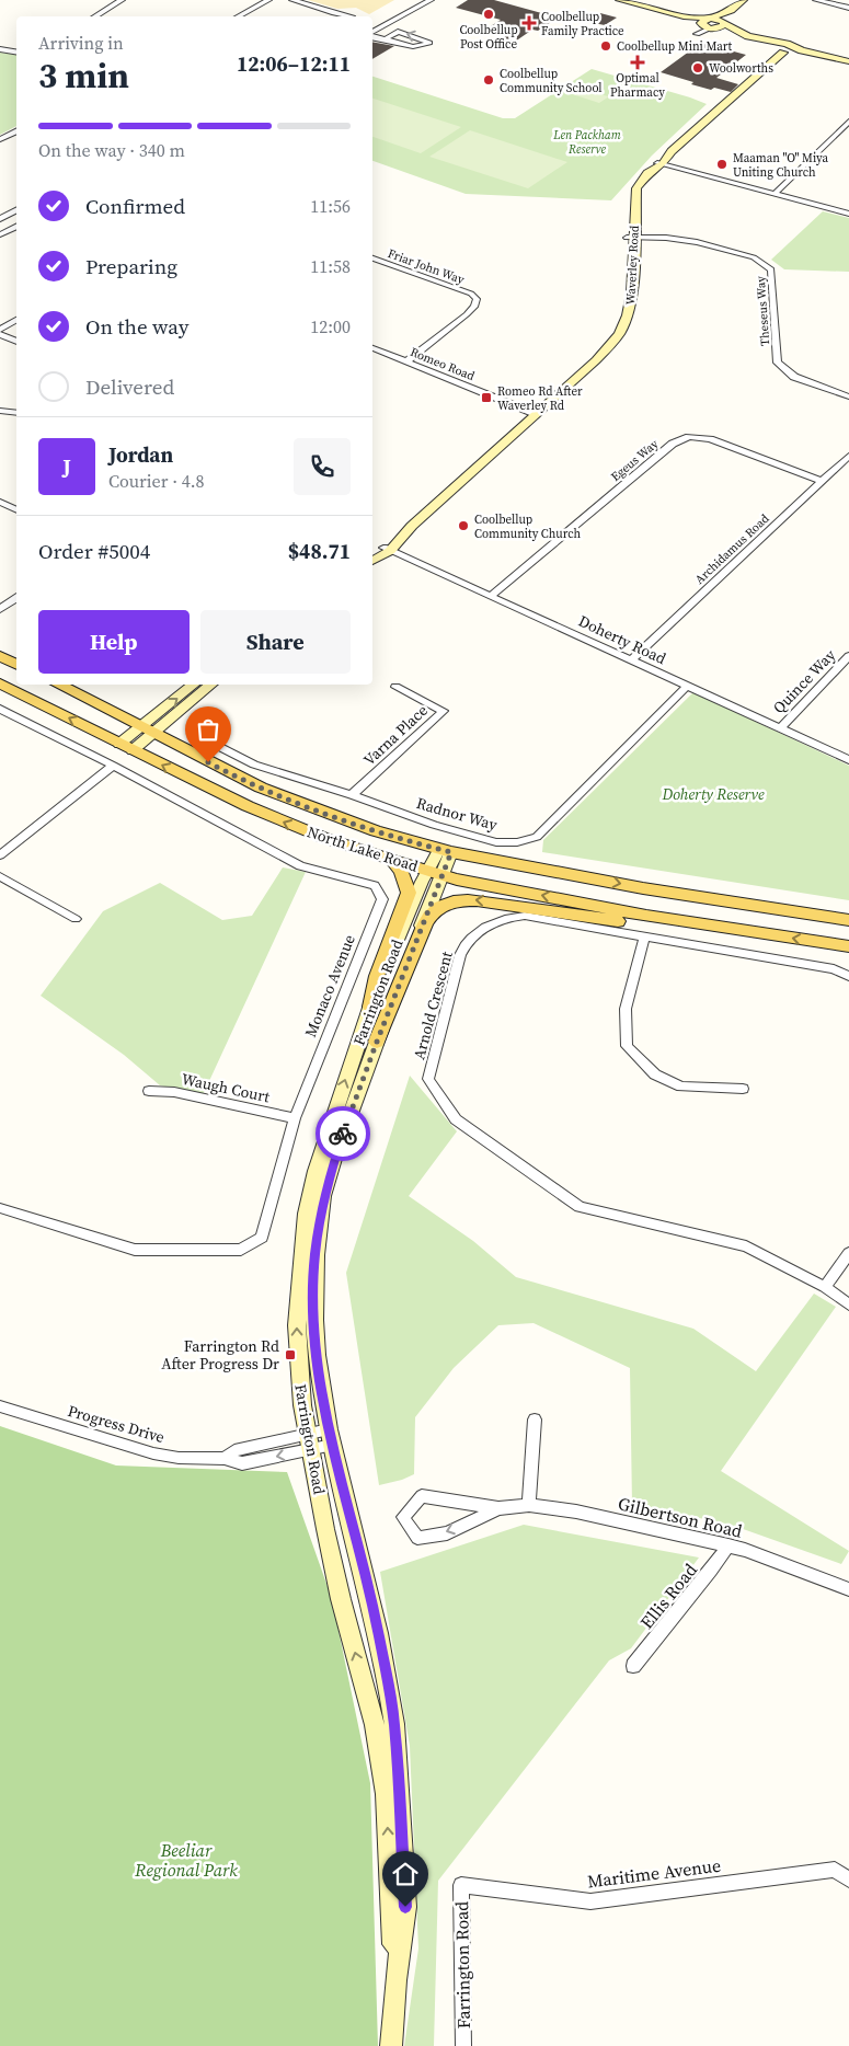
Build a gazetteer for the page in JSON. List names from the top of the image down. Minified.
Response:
{"streets":{"main road":["North Lake Road","Farrington Road"],"street":["Waverley Road","Friar John Way","Theseus Way","Romeo Road","Egeus Way","Archidamus Road","Doherty Road","Quince Way","Varna Place","Radnor Way","Monaco Avenue","Arnold Crescent","Waugh Court","Progress Drive","Gilbertson Road","Ellis Road","Maritime Avenue"]},"crossings":[["Waverley Road","Theseus Way"],["Waverley Road","Romeo Road"],["Waverley Road","Doherty Road"],["Friar John Way","Romeo Road"],["Egeus Way","Archidamus Road"],["Egeus Way","Doherty Road"],["Archidamus Road","Doherty Road"],["Doherty Road","Quince Way"],["Doherty Road","Radnor Way"],["Varna Place","Radnor Way"],["North Lake Road","Farrington Road"],["Monaco Avenue","Waugh Court"],["Farrington Road","Progress Drive"],["Farrington Road","Maritime Avenue"],["Gilbertson Road","Ellis Road"]],"parks":["Len Packham Reserve","Doherty Reserve","Beeliar Regional Park"],"places":{"other":["Coolbellup Post Office","Coolbellup Mini Mart","Woolworths","Coolbellup Community School","Maaman \"O\" Miya Uniting Church","Coolbellup Community Church"],"health":["Coolbellup Family Practice","Optimal Pharmacy"],"transit":["Romeo Rd After Waverley Rd","Farrington Rd After Progress Dr"]},"page":{"heading":["3 min","Arriving in","12:06–12:11"],"panel":["Jordan","Courier · 4.8","Order #5004","$48.71"],"bar":"On the way · 340 m","list":[["Confirmed","11:56"],["Preparing","11:58"],["On the way","12:00"],"Delivered"],"round":"J","buttons":["Help","Share"]}}
